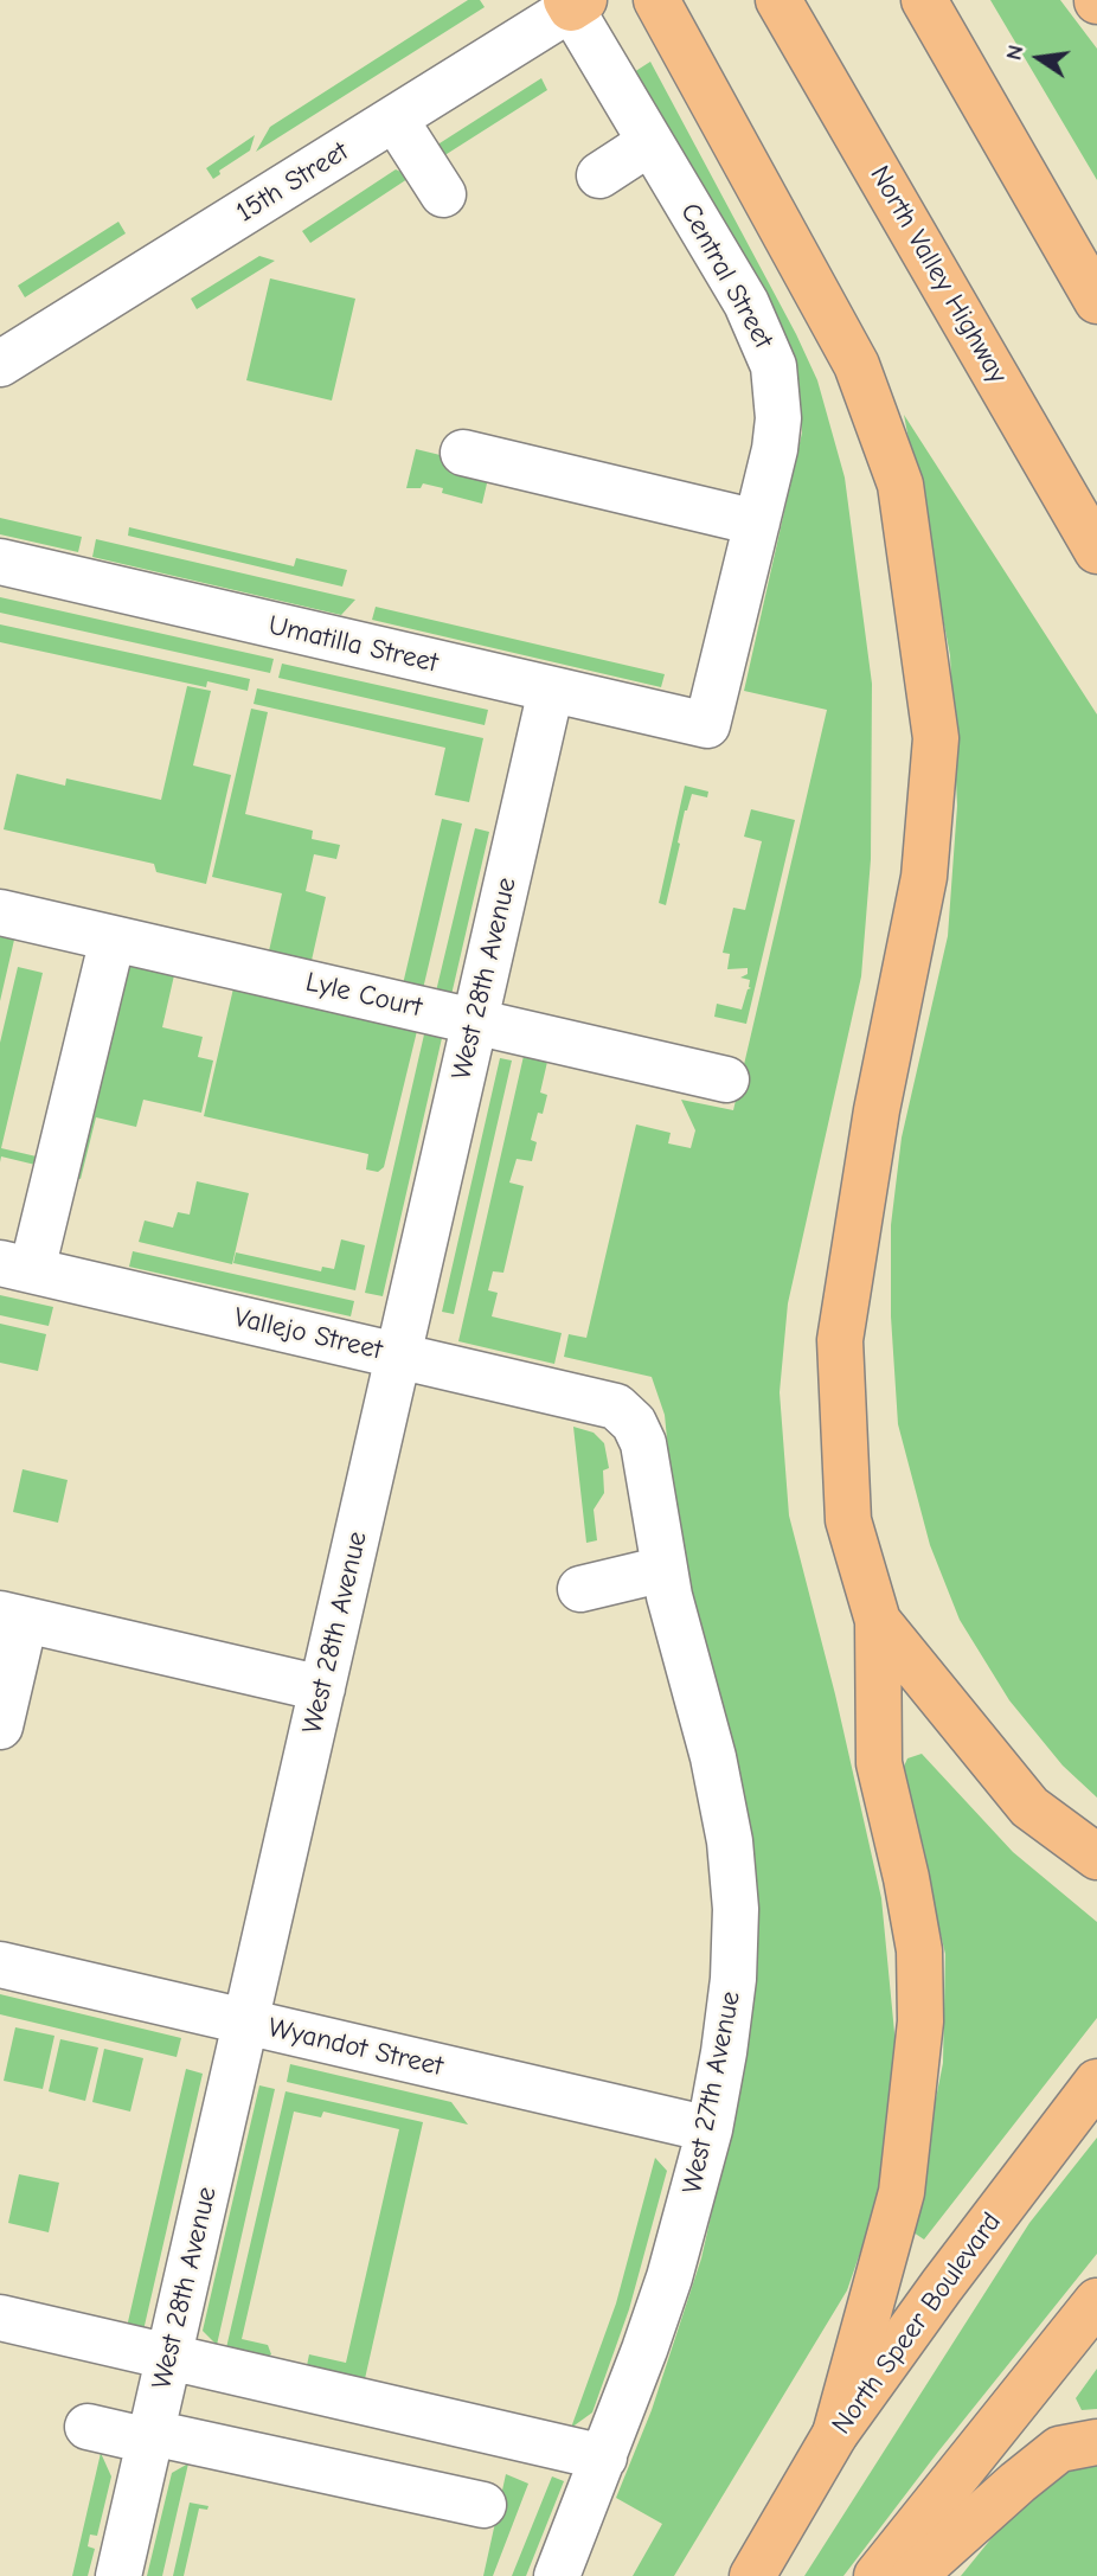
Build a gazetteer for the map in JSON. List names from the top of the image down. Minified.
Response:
{"streets":{"main road":["North Valley Highway","North Speer Boulevard"],"street":["15th Street","Central Street","Umatilla Street","West 28th Avenue","Lyle Court","Vallejo Street","Wyandot Street","West 27th Avenue"]},"crossings":[["15th Street","Central Street"],["Central Street","Umatilla Street"],["Umatilla Street","West 28th Avenue"],["West 28th Avenue","Lyle Court"],["West 28th Avenue","Vallejo Street"],["West 28th Avenue","Wyandot Street"],["Vallejo Street","West 27th Avenue"],["Wyandot Street","West 27th Avenue"]],"north":"left"}
